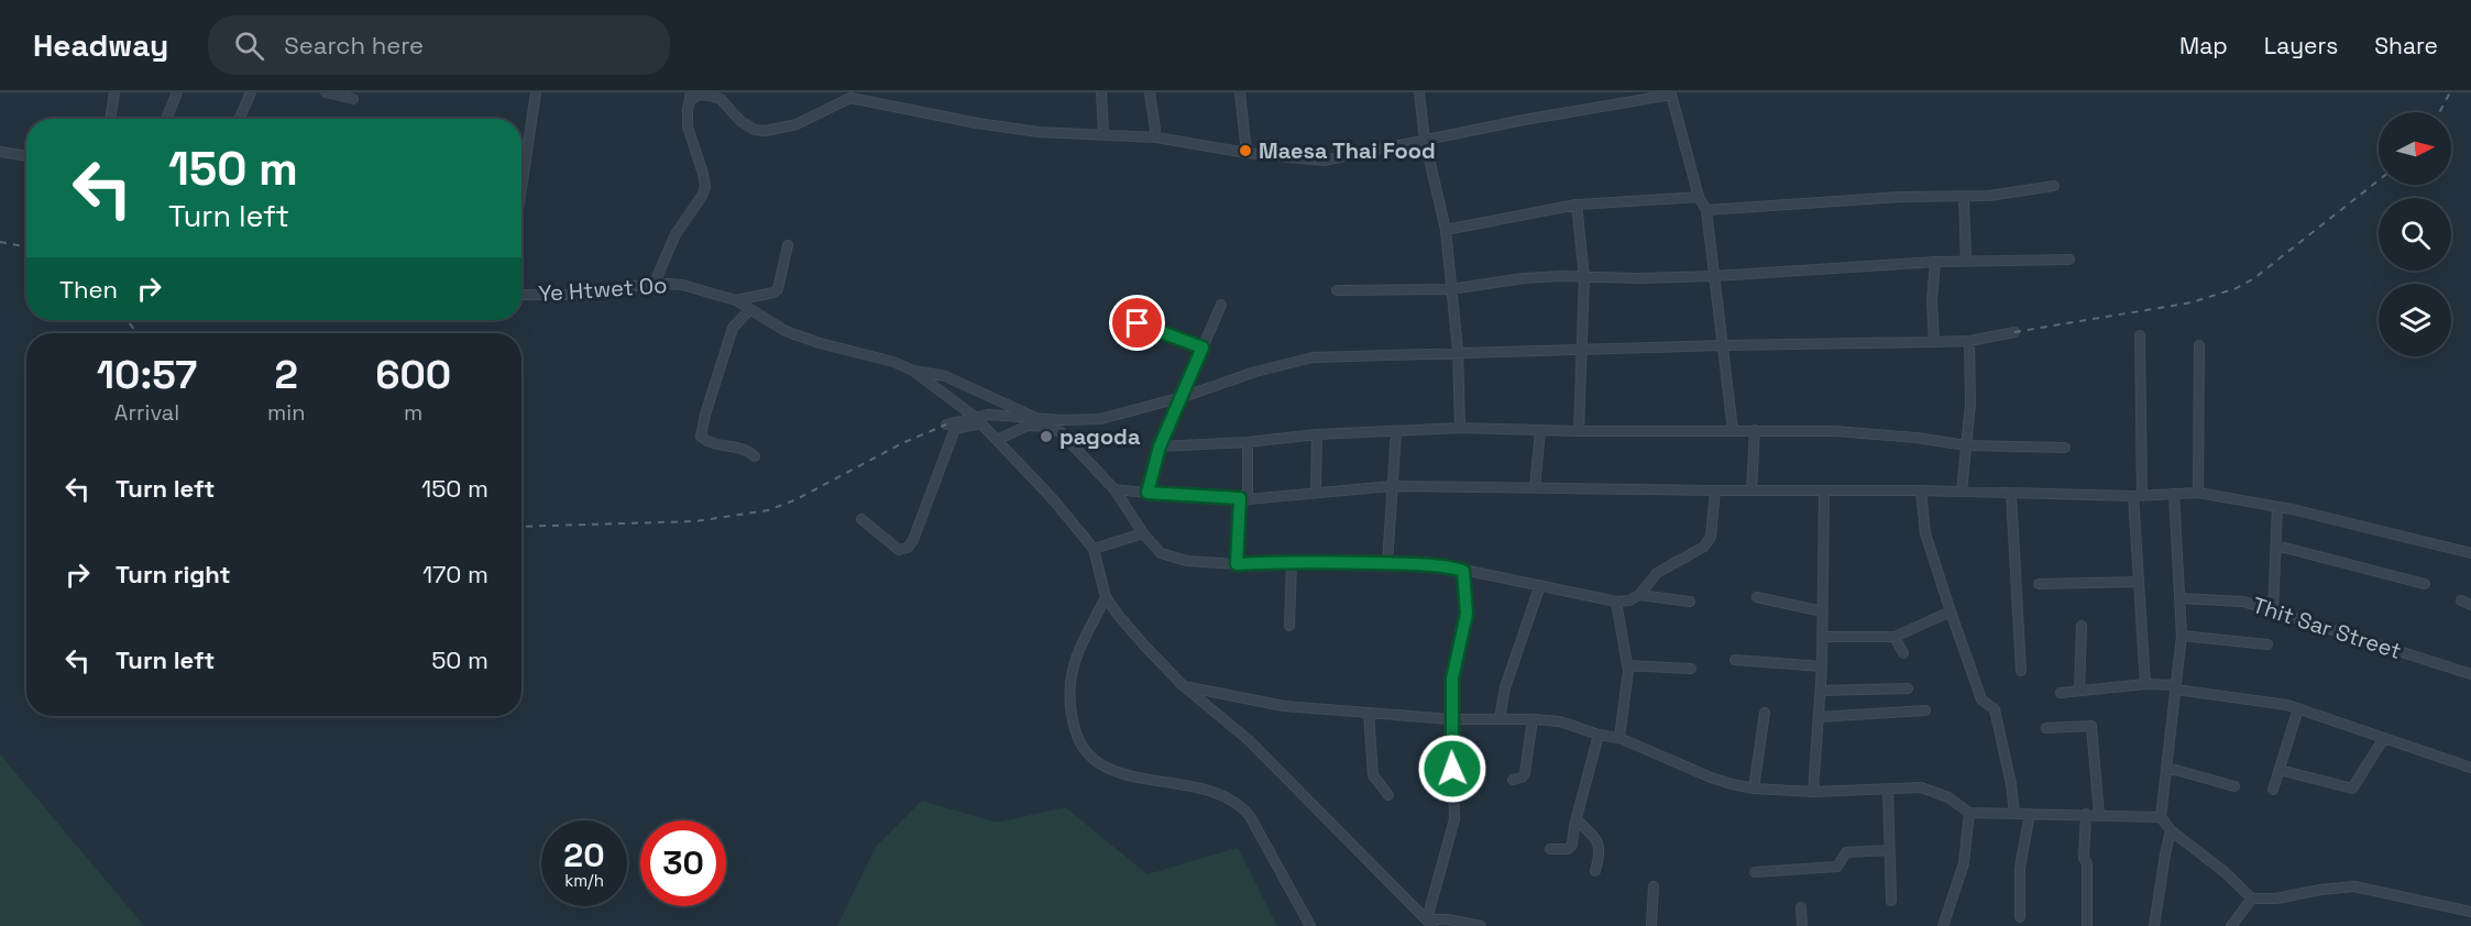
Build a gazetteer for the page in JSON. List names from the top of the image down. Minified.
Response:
{"streets":{"street":["Ye Htwet Oo","Thit Sar Street"]},"places":["Maesa Thai Food","pagoda"],"north":"right","page":{"header":"Headway","search":"Search here","nav":["Map","Layers","Share"],"turn":["150 m","Turn left"],"then":"Then","eta":["10:57","Arrival","2","min","600","m"],"list":[{"name":"Turn left","value":"150 m"},{"name":"Turn right","value":"170 m"},{"name":"Turn left","value":"50 m"}],"speed":"20 km/h","limit":"30"}}
